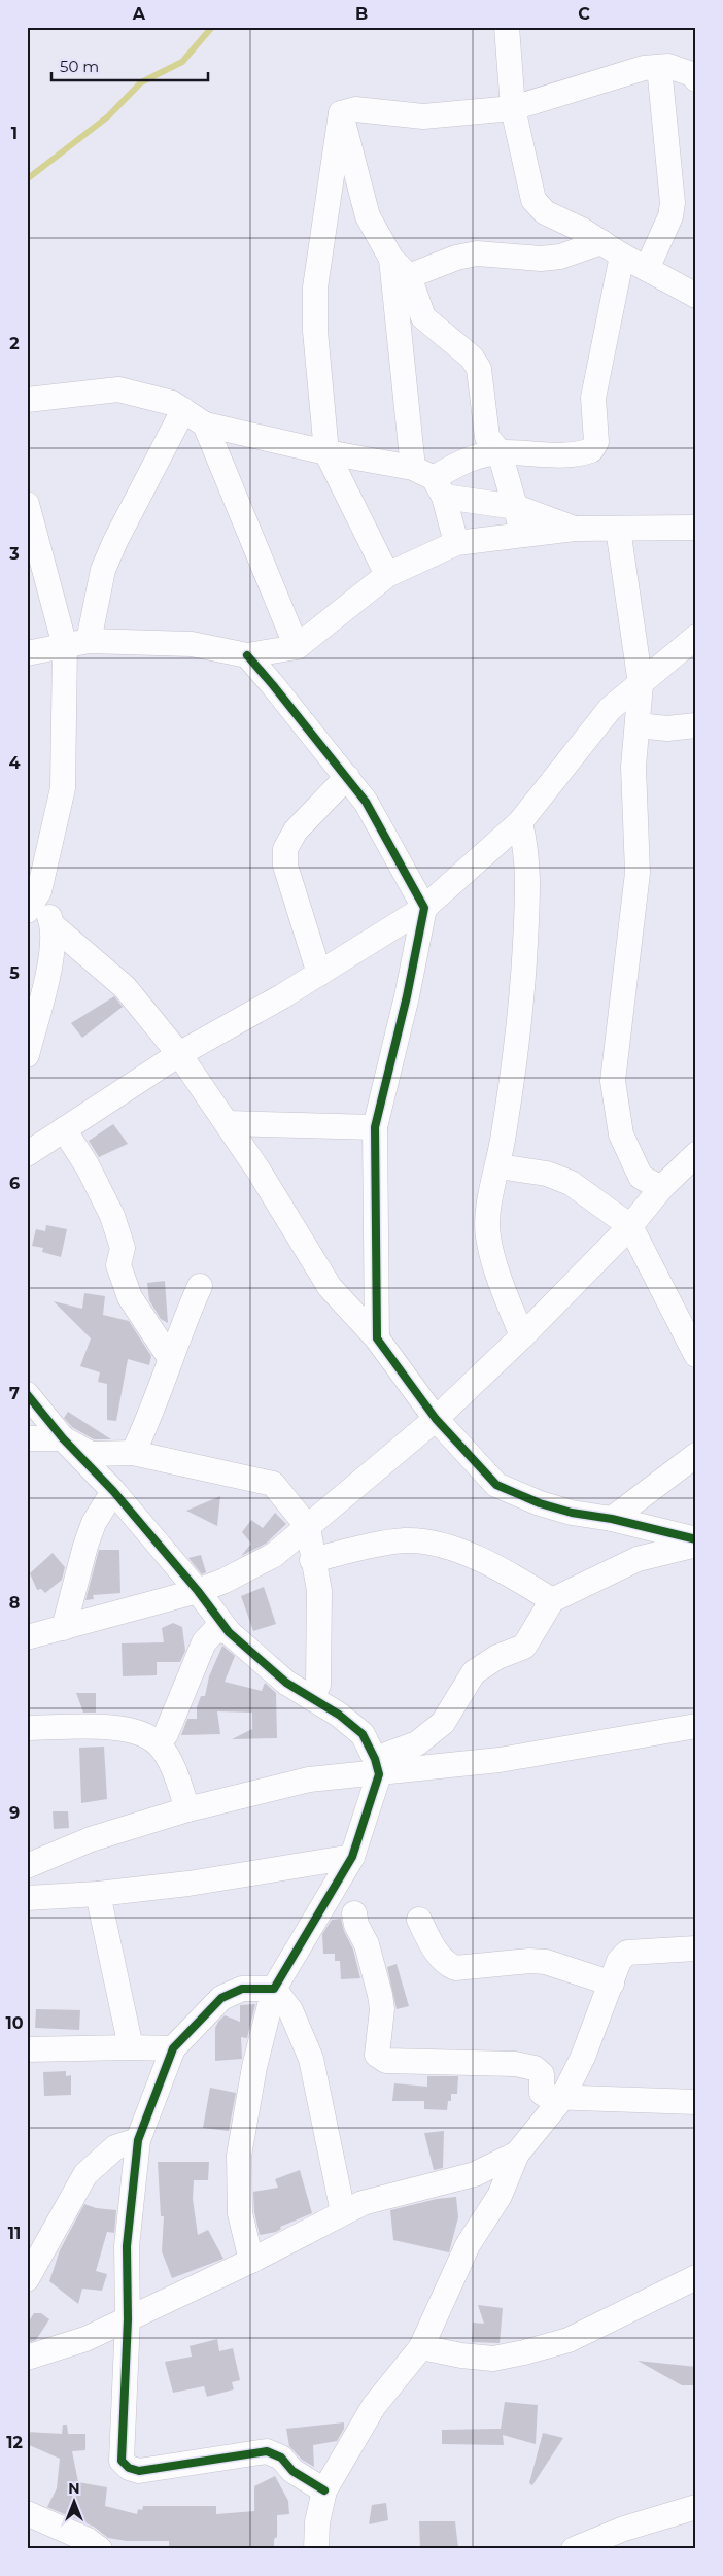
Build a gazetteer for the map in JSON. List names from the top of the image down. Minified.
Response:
{"scale_bar":"50 m","north":"top","grid":{"columns":["A","B","C"],"rows":["1","2","3","4","5","6","7","8","9","10","11","12"]}}
